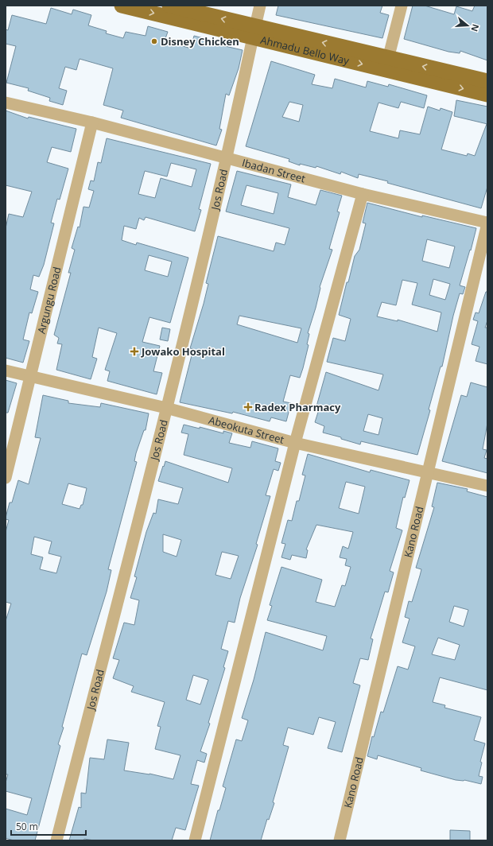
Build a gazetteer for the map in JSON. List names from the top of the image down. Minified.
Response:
{"streets":{"main road":["Ahmadu Bello Way"],"street":["Ibadan Street","Jos Road","Argungu Road","Abeokuta Street","Kano Road"]},"crossings":[["Ahmadu Bello Way","Jos Road"],["Ibadan Street","Jos Road"],["Ibadan Street","Argungu Road"],["Ibadan Street","Kano Road"],["Jos Road","Abeokuta Street"],["Argungu Road","Abeokuta Street"],["Abeokuta Street","Kano Road"]],"places":{"other":["Disney Chicken"],"health":["Jowako Hospital","Radex Pharmacy"]},"scale_bar":"50 m","north":"right"}
